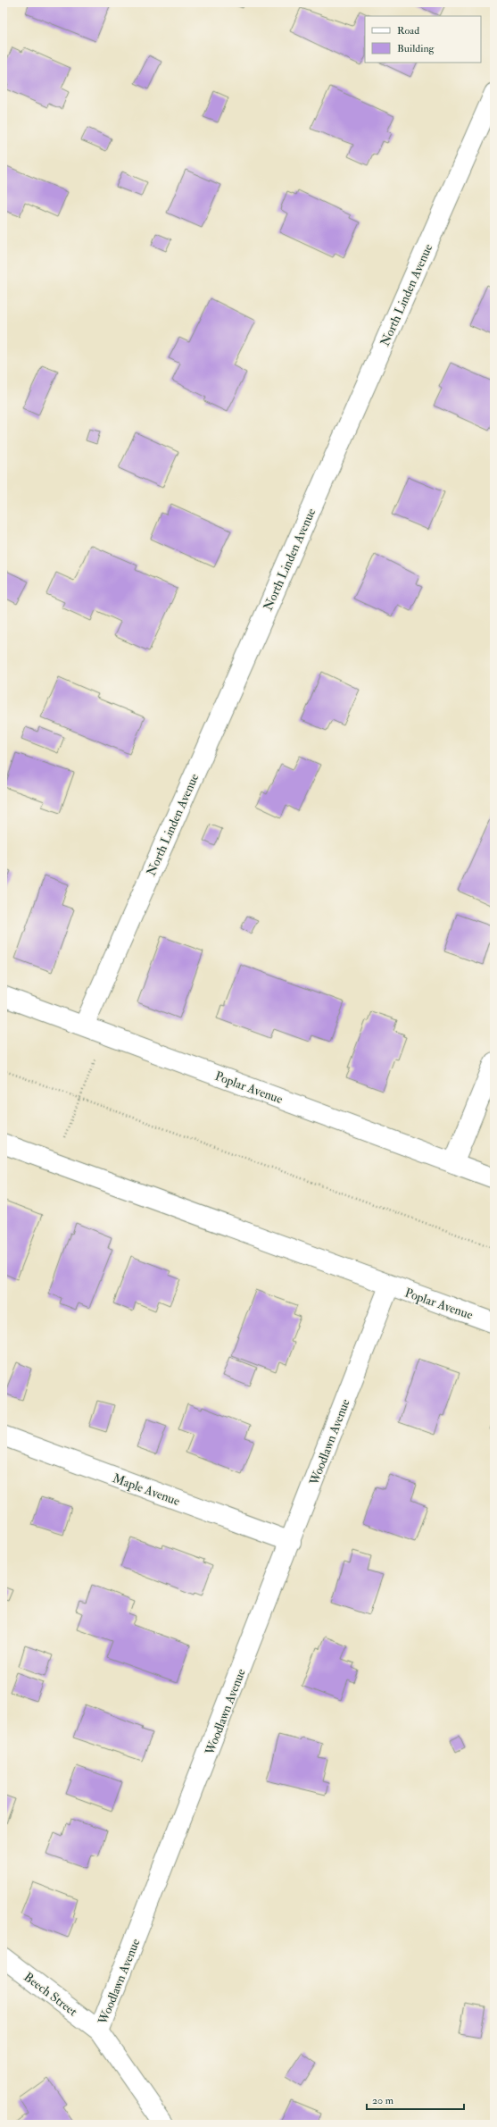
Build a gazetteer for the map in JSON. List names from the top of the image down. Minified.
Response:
{"streets":{"street":["North Linden Avenue","Poplar Avenue","Woodlawn Avenue","Maple Avenue","Beech Street"]},"crossings":[["North Linden Avenue","Poplar Avenue"],["Poplar Avenue","Woodlawn Avenue"],["Woodlawn Avenue","Maple Avenue"],["Woodlawn Avenue","Beech Street"]],"legend":["Road","Building"],"scale_bar":"20 m"}
